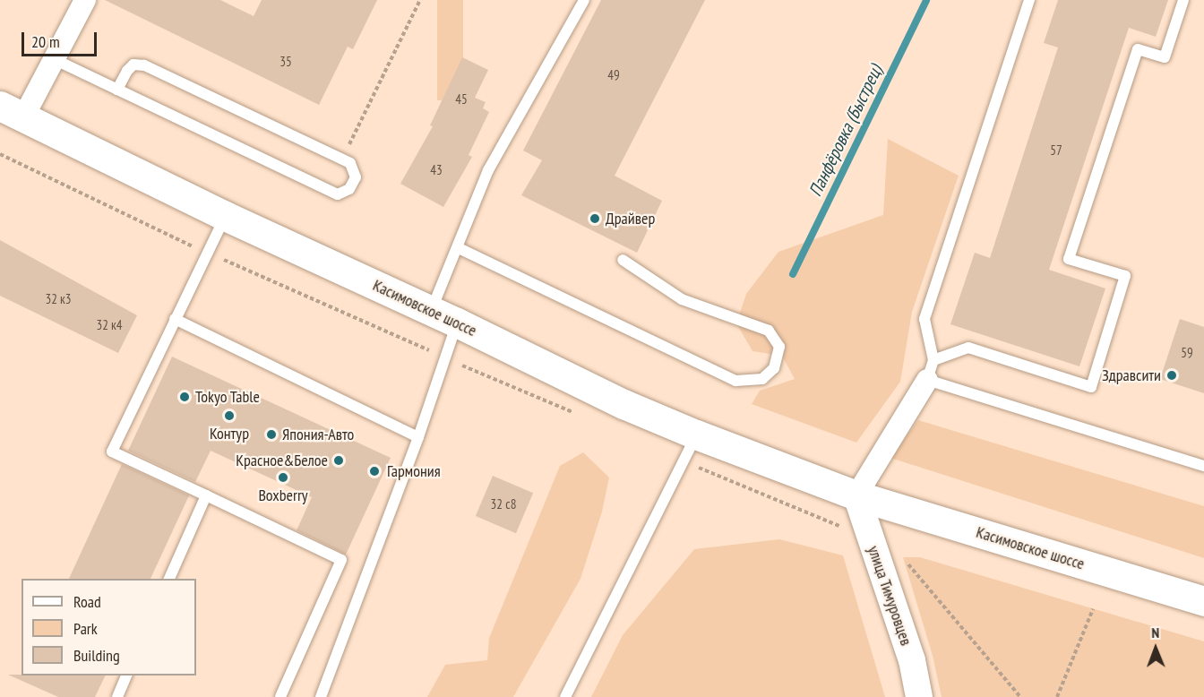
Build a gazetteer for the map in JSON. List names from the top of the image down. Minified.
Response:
{"streets":{"main road":["Касимовское шоссе"],"street":["улица Тимуровцев"]},"crossings":[["Касимовское шоссе","улица Тимуровцев"]],"water":["Панфёровка (Быстрец)"],"places":["Драйвер","Здравсити","Tokyo Table","Контур","Япония-Авто","Красное&Белое","Гармония","Boxberry"],"house_numbers":["35","49","45","57","43","32 к3","32 к4","59","32 с8"],"legend":["Road","Park","Building"],"scale_bar":"20 m","north":"top"}
